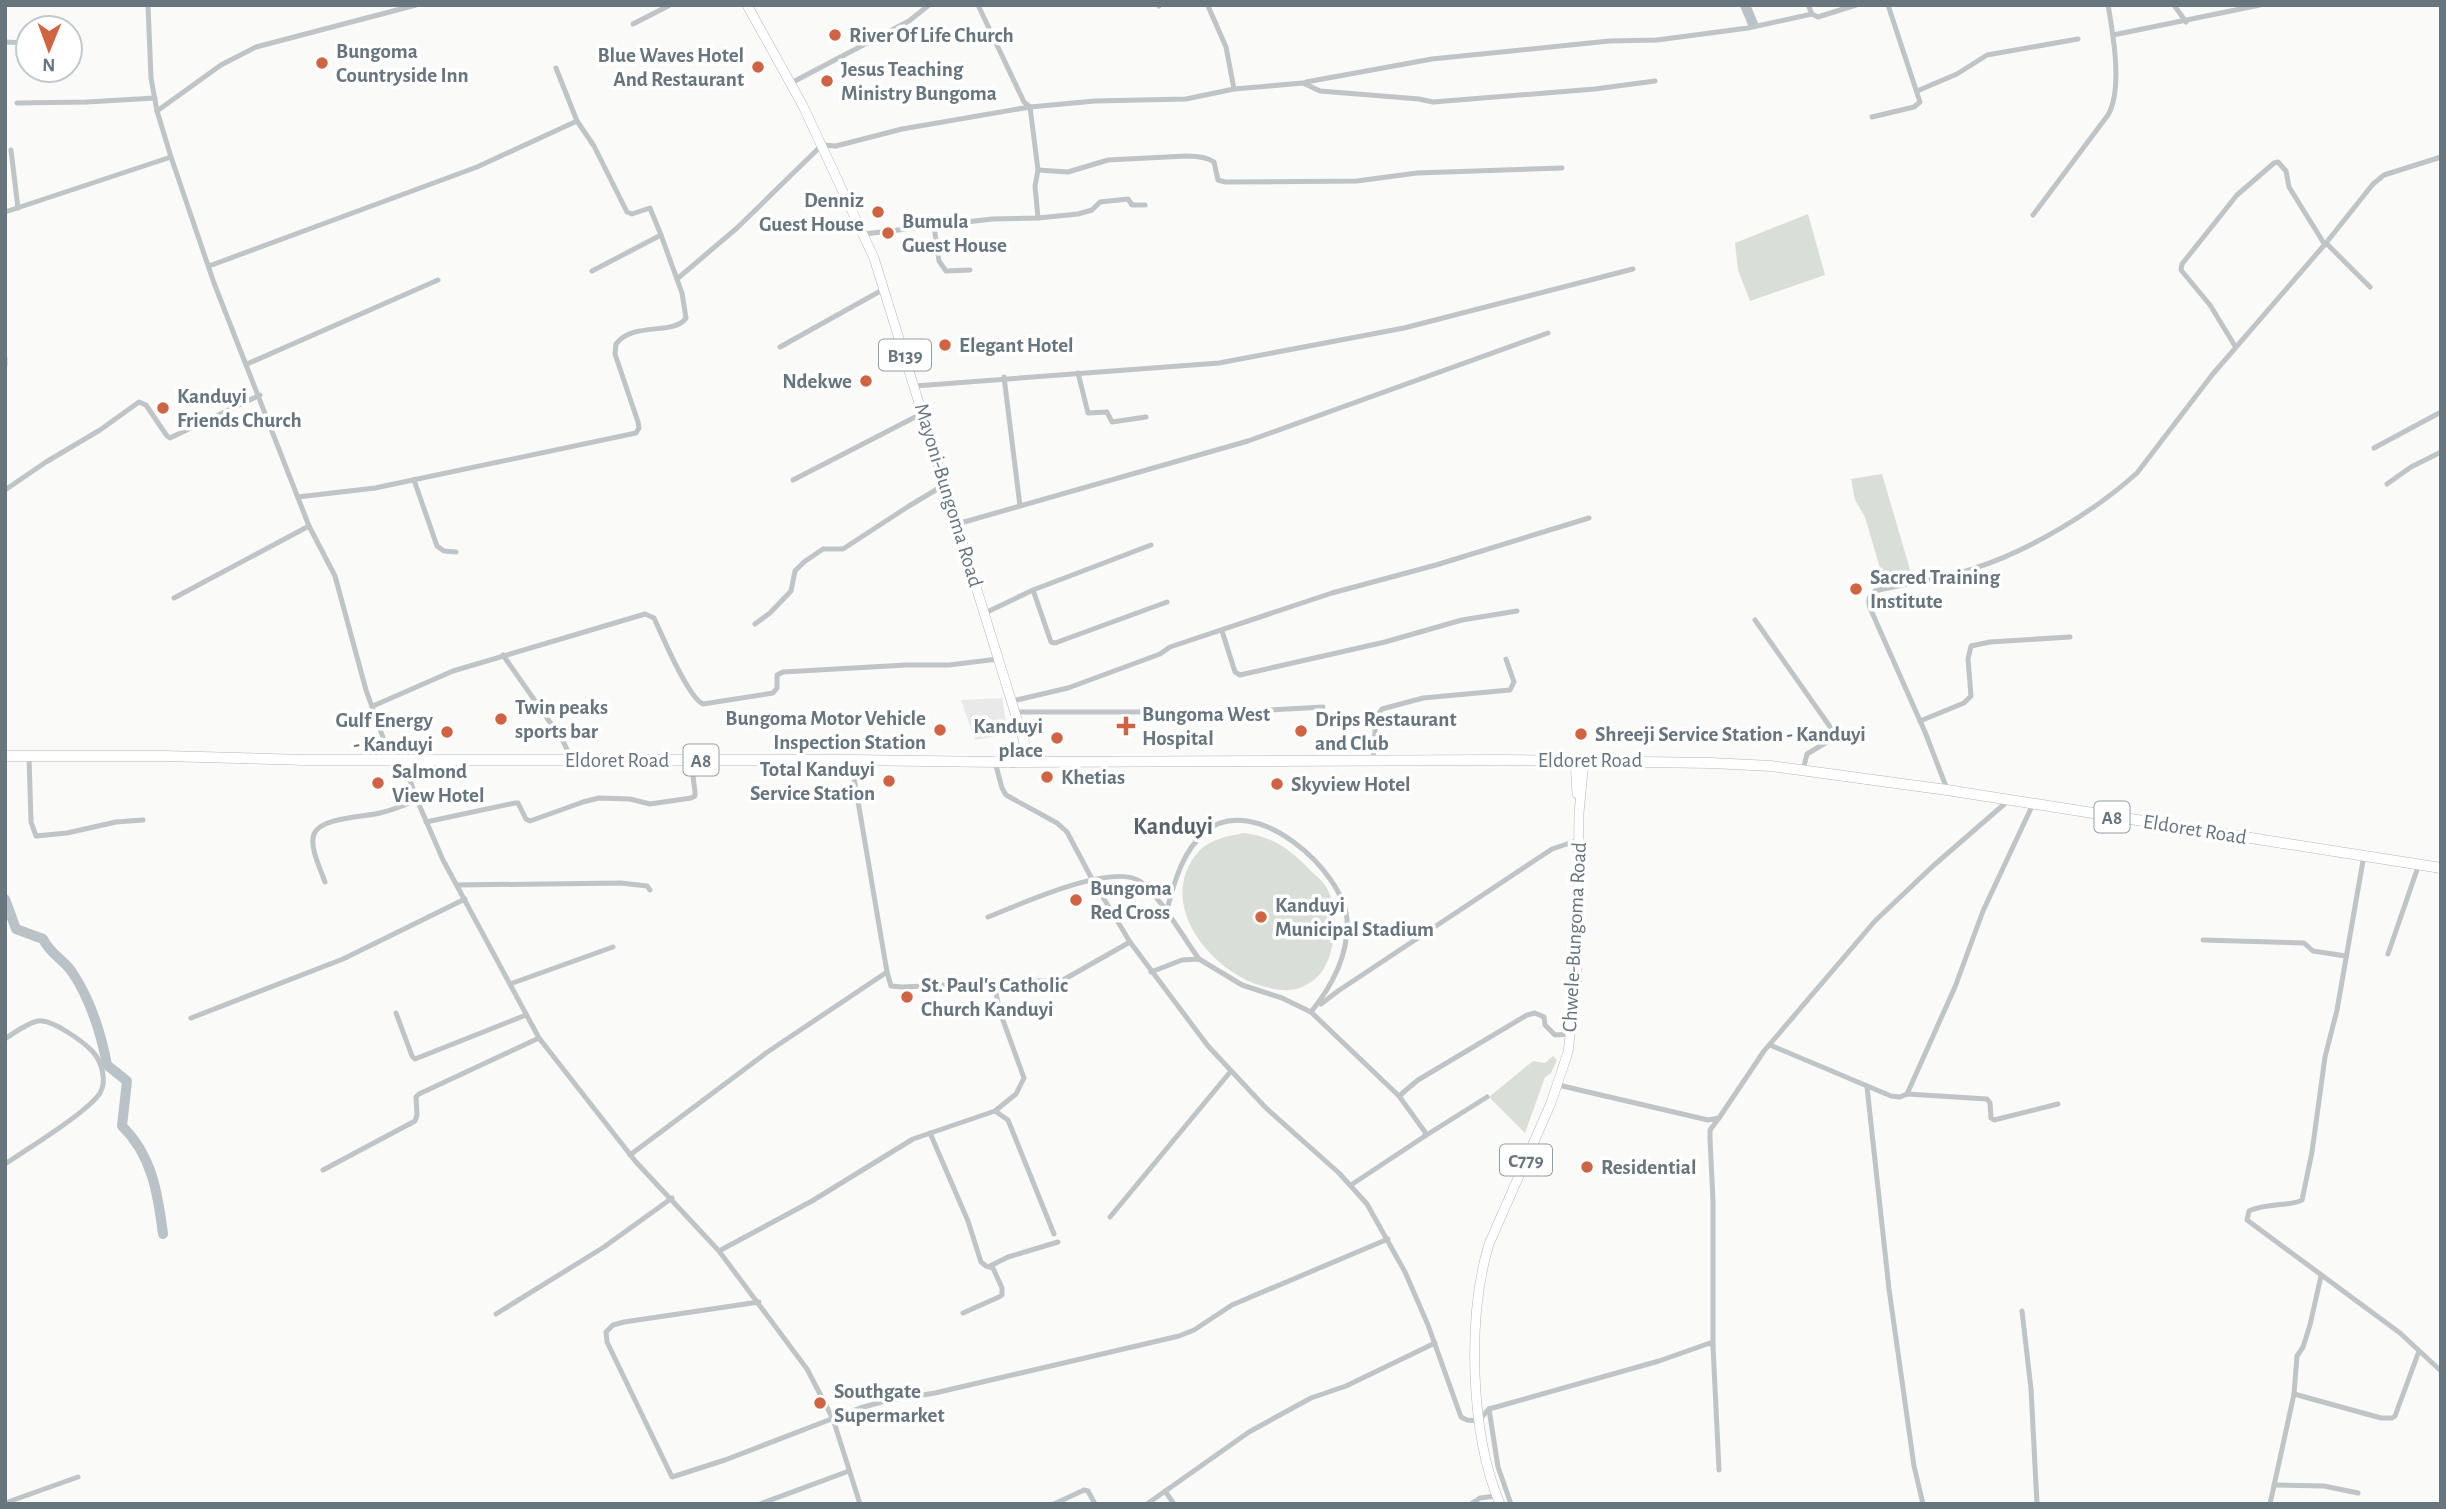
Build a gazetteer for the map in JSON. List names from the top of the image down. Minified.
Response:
{"streets":{"highway":["Eldoret Road","A8"],"main road":["B139","Mayoni-Bungoma Road","Chwele-Bungoma Road","C779"]},"crossings":[["Eldoret Road","Chwele-Bungoma Road"]],"districts":["Kanduyi"],"places":{"other":["River Of Life Church","Bungoma Countryside Inn","Blue Waves Hotel And Restaurant","Jesus Teaching Ministry Bungoma","Denniz Guest House","Bumula Guest House","Elegant Hotel","Ndekwe","Kanduyi Friends Church","Sacred Training Institute","Twin peaks sports bar","Bungoma Motor Vehicle Inspection Station","Drips Restaurant and Club","Gulf Energy - Kanduyi","Shreeji Service Station - Kanduyi","Kanduyi place","Khetias","Total Kanduyi Service Station","Salmond View Hotel","Skyview Hotel","Bungoma Red Cross","Kanduyi Municipal Stadium","St. Paul's Catholic Church Kanduyi","Residential","Southgate Supermarket"],"health":["Bungoma West Hospital"]},"north":"bottom"}
